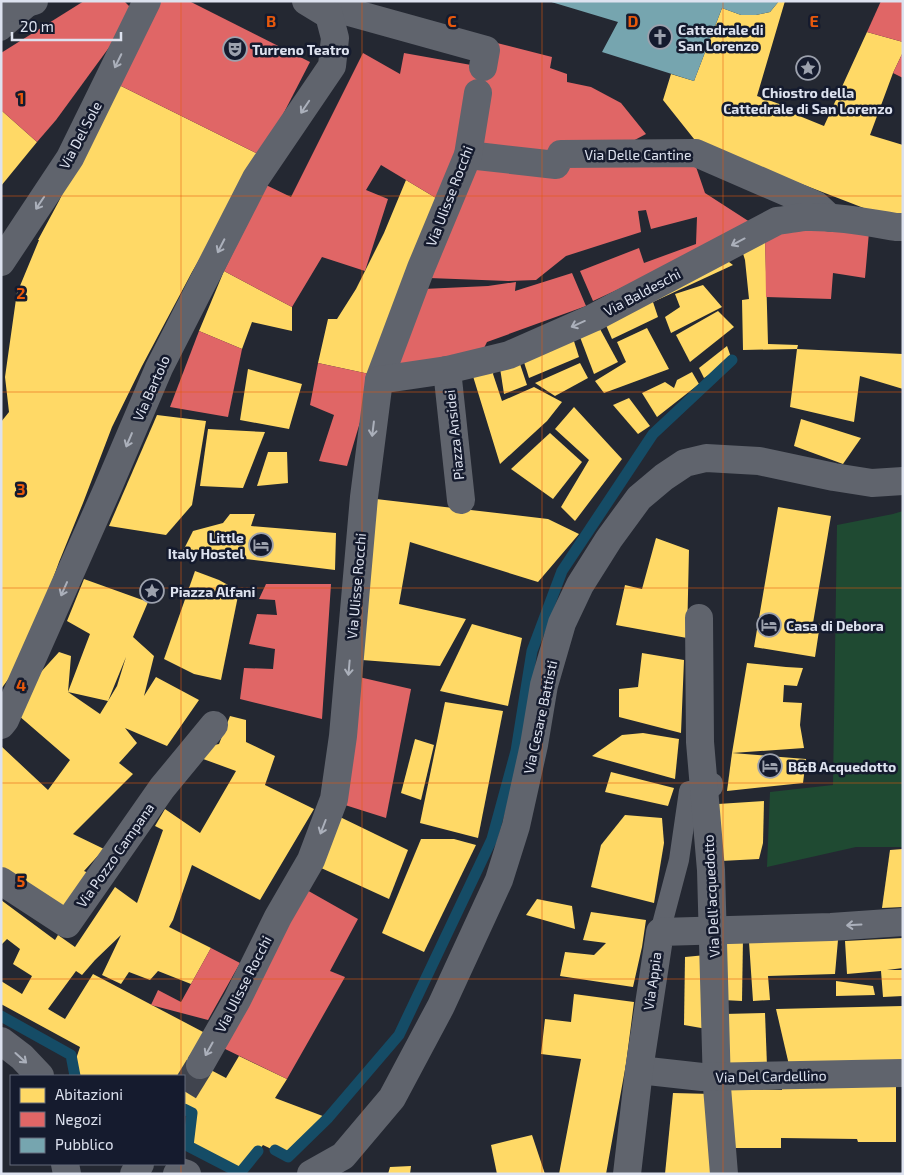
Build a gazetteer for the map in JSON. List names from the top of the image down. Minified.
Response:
{"streets":{"street":["Via Del Sole","Via Delle Cantine","Via Ulisse Rocchi","Via Baldeschi","Via Bartolo","Piazza Ansidei","Via Cesare Battisti","Via Pozzo Campana","Via Dell'acquedotto","Via Appia","Via Del Cardellino"]},"crossings":[["Via Delle Cantine","Via Ulisse Rocchi"],["Via Delle Cantine","Via Baldeschi"],["Via Ulisse Rocchi","Via Baldeschi"],["Via Baldeschi","Piazza Ansidei"],["Via Appia","Via Del Cardellino"]],"one_way":["Via Del Sole","Via Ulisse Rocchi","Via Baldeschi","Via Bartolo"],"places":{"church":["Cattedrale di San Lorenzo"],"theatre":["Turreno Teatro"],"place":["Chiostro della Cattedrale di San Lorenzo","Piazza Alfani"],"hotel":["Little Italy Hostel","Casa di Debora","B&B Acquedotto"]},"legend":["Abitazioni","Negozi","Pubblico"],"scale_bar":"20 m","grid":{"columns":["B","C","D","E"],"rows":["1","2","3","4","5"]}}
